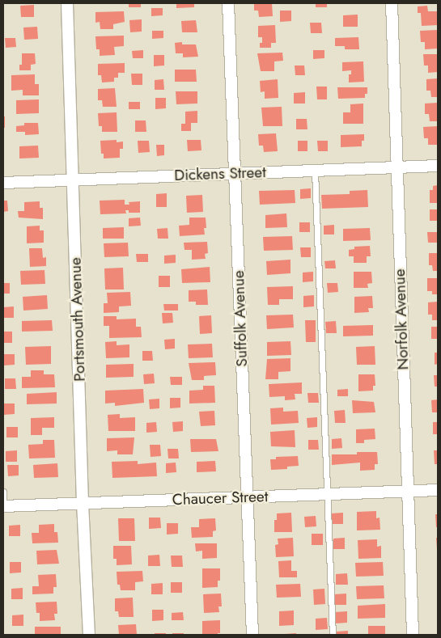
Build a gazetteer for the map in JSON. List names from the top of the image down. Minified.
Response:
{"streets":{"street":["Dickens Street","Suffolk Avenue","Portsmouth Avenue","Norfolk Avenue","Chaucer Street"]},"crossings":[["Dickens Street","Suffolk Avenue"],["Dickens Street","Portsmouth Avenue"],["Dickens Street","Norfolk Avenue"],["Suffolk Avenue","Chaucer Street"],["Portsmouth Avenue","Chaucer Street"],["Norfolk Avenue","Chaucer Street"]]}
